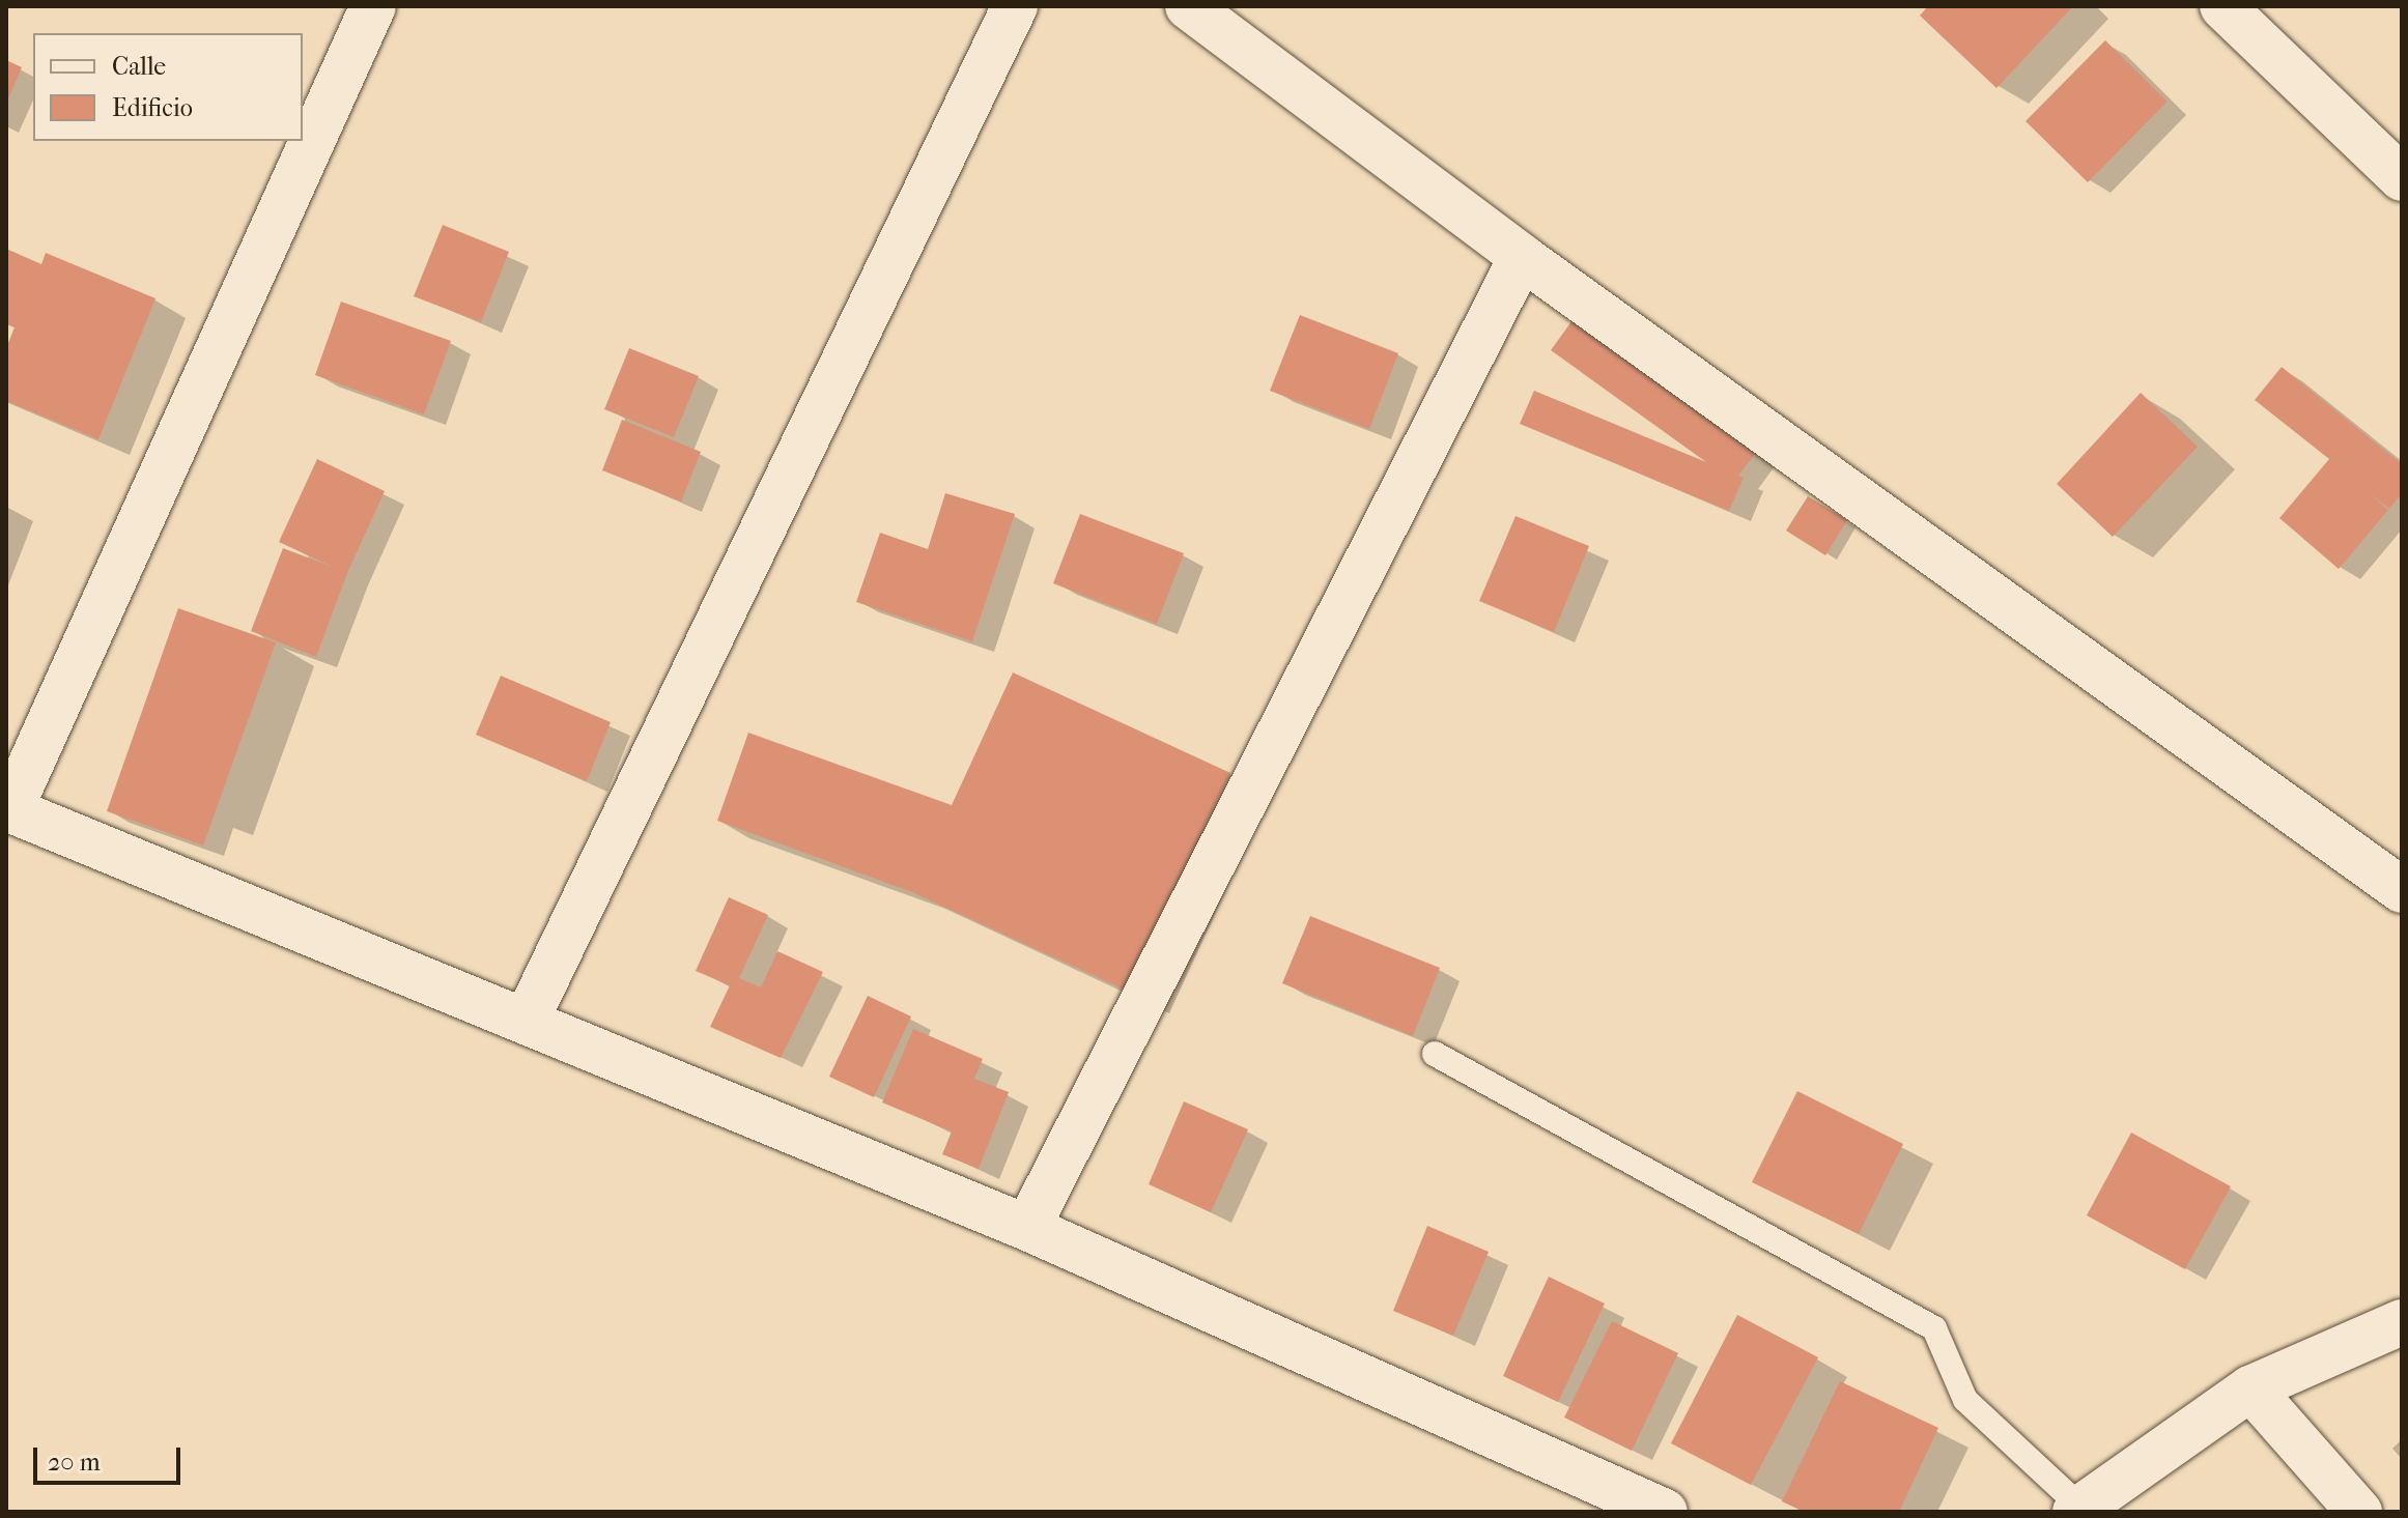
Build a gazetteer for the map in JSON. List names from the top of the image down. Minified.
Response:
{"legend":["Calle","Edificio"],"scale_bar":"20 m"}
